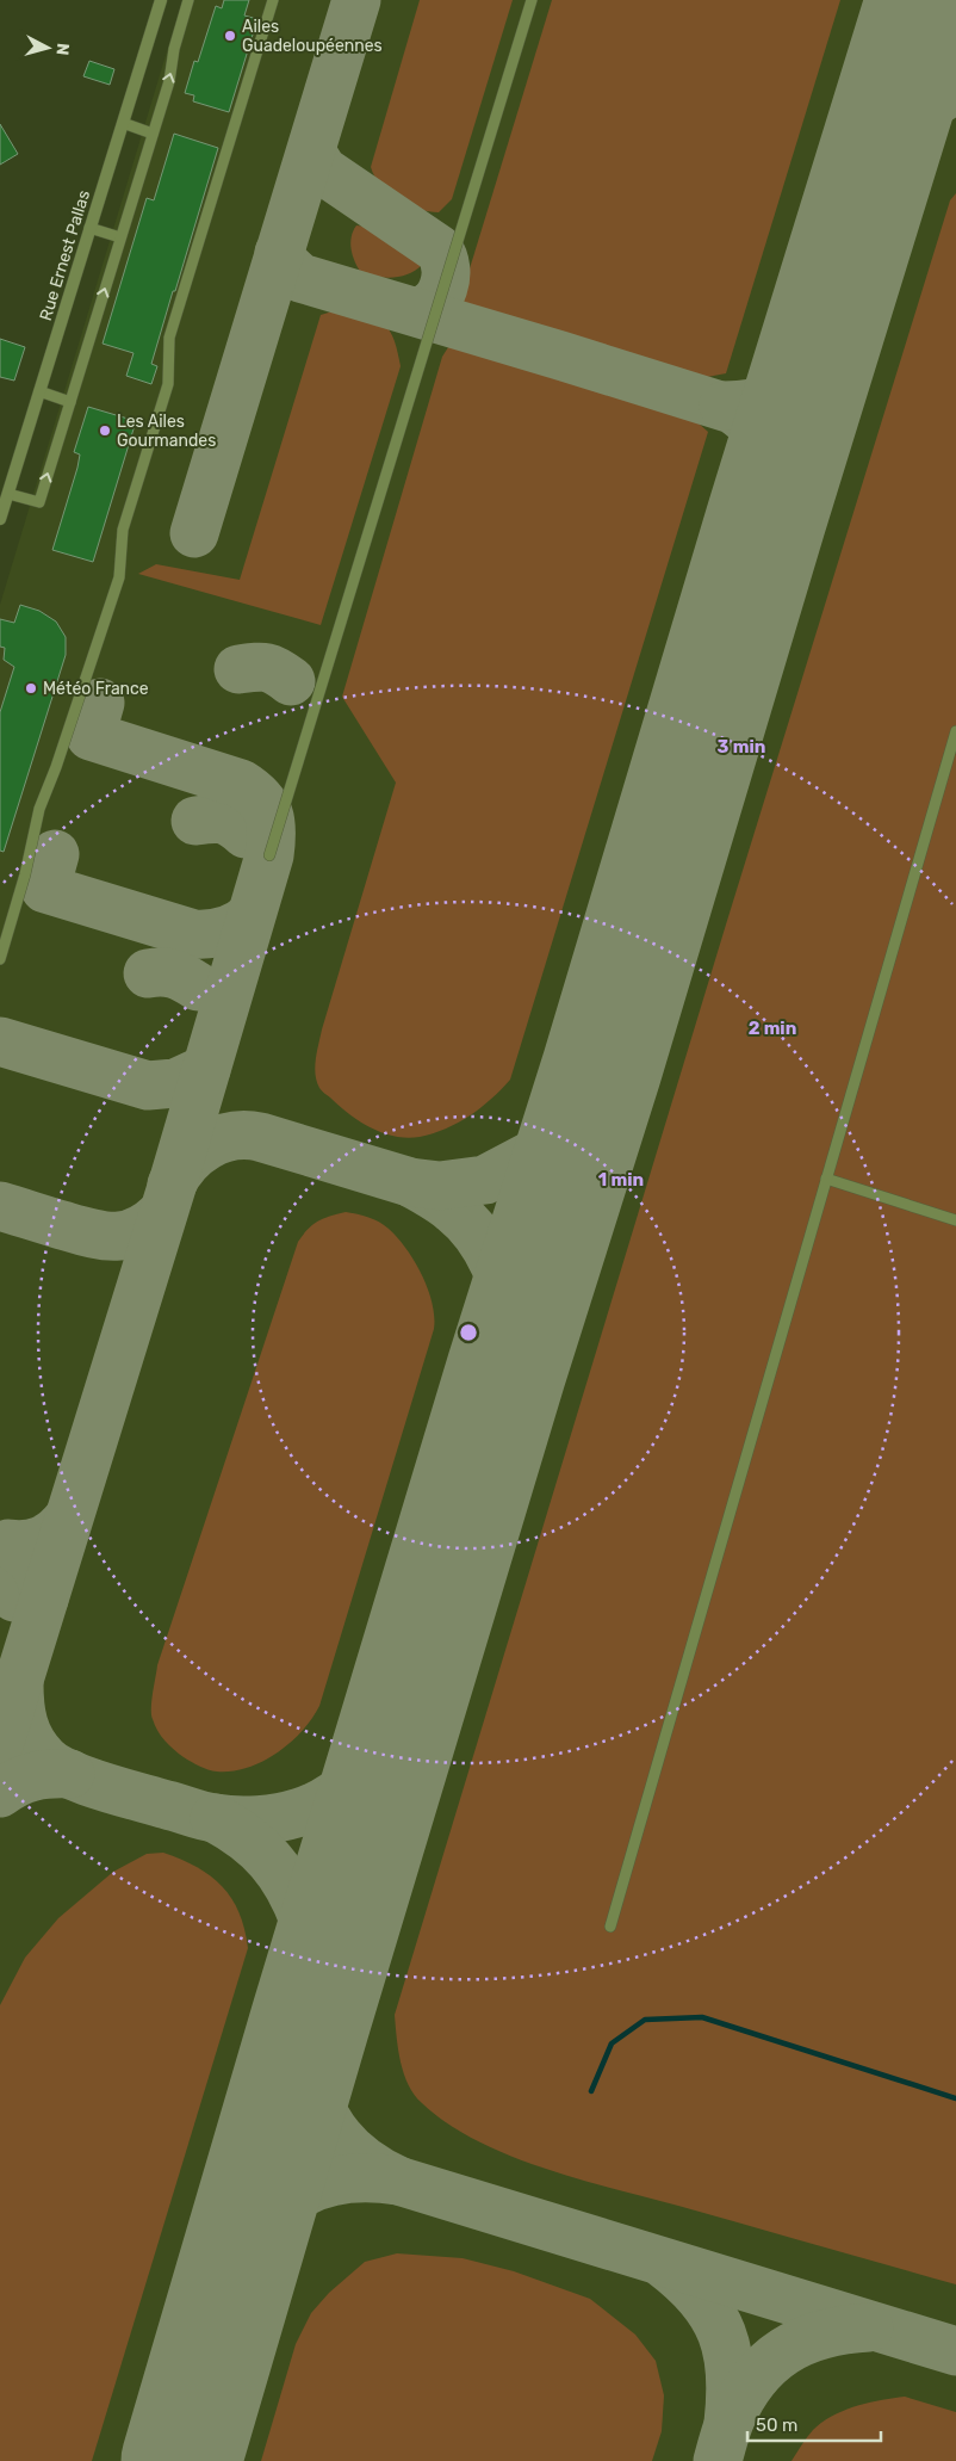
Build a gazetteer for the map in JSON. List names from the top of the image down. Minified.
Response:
{"streets":{"street":["Rue Ernest Pallas"]},"places":["Ailes Guadeloupéennes","Les Ailes Gourmandes","Météo France"],"scale_bar":"50 m","north":"right","rings":["3 min","2 min","1 min"]}
